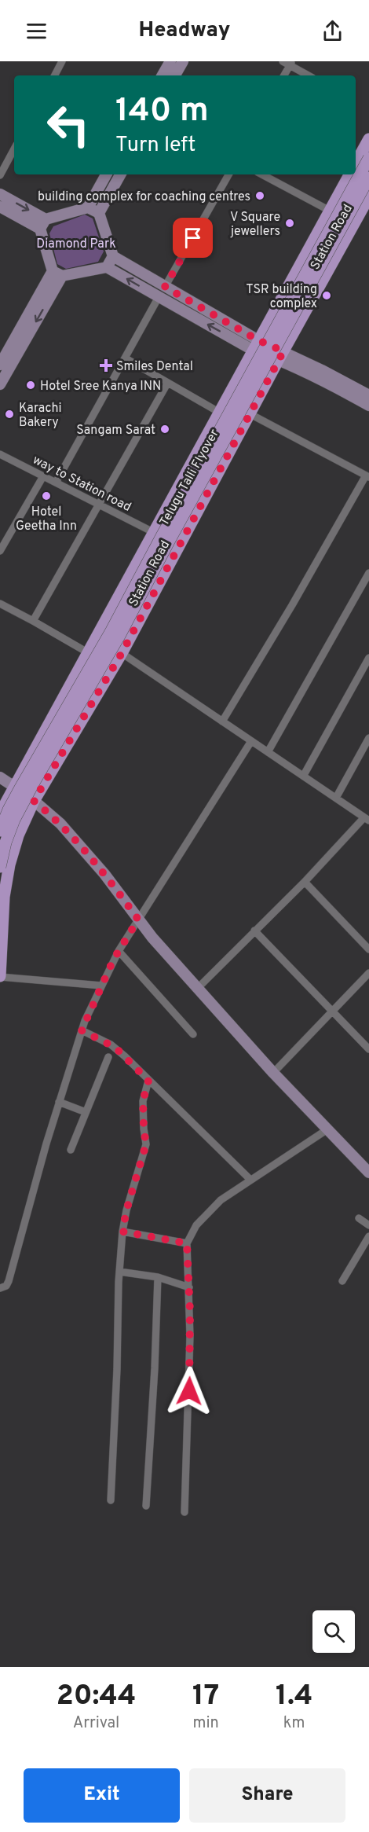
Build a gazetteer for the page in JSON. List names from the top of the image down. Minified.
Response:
{"streets":{"main road":["Station Road","Telugu Talli Flyover"],"street":["way to Station road"]},"parks":["Diamond Park"],"places":{"other":["building complex for coaching centres","V Square jewellers","TSR building complex","Hotel Sree Kanya INN","Karachi Bakery","Sangam Sarat","Hotel Geetha Inn"],"health":["Smiles Dental"]},"page":{"header":"Headway","turn":["140 m","Turn left"],"eta":["20:44","Arrival","17","min","1.4","km"],"buttons":["Exit","Share"]}}
